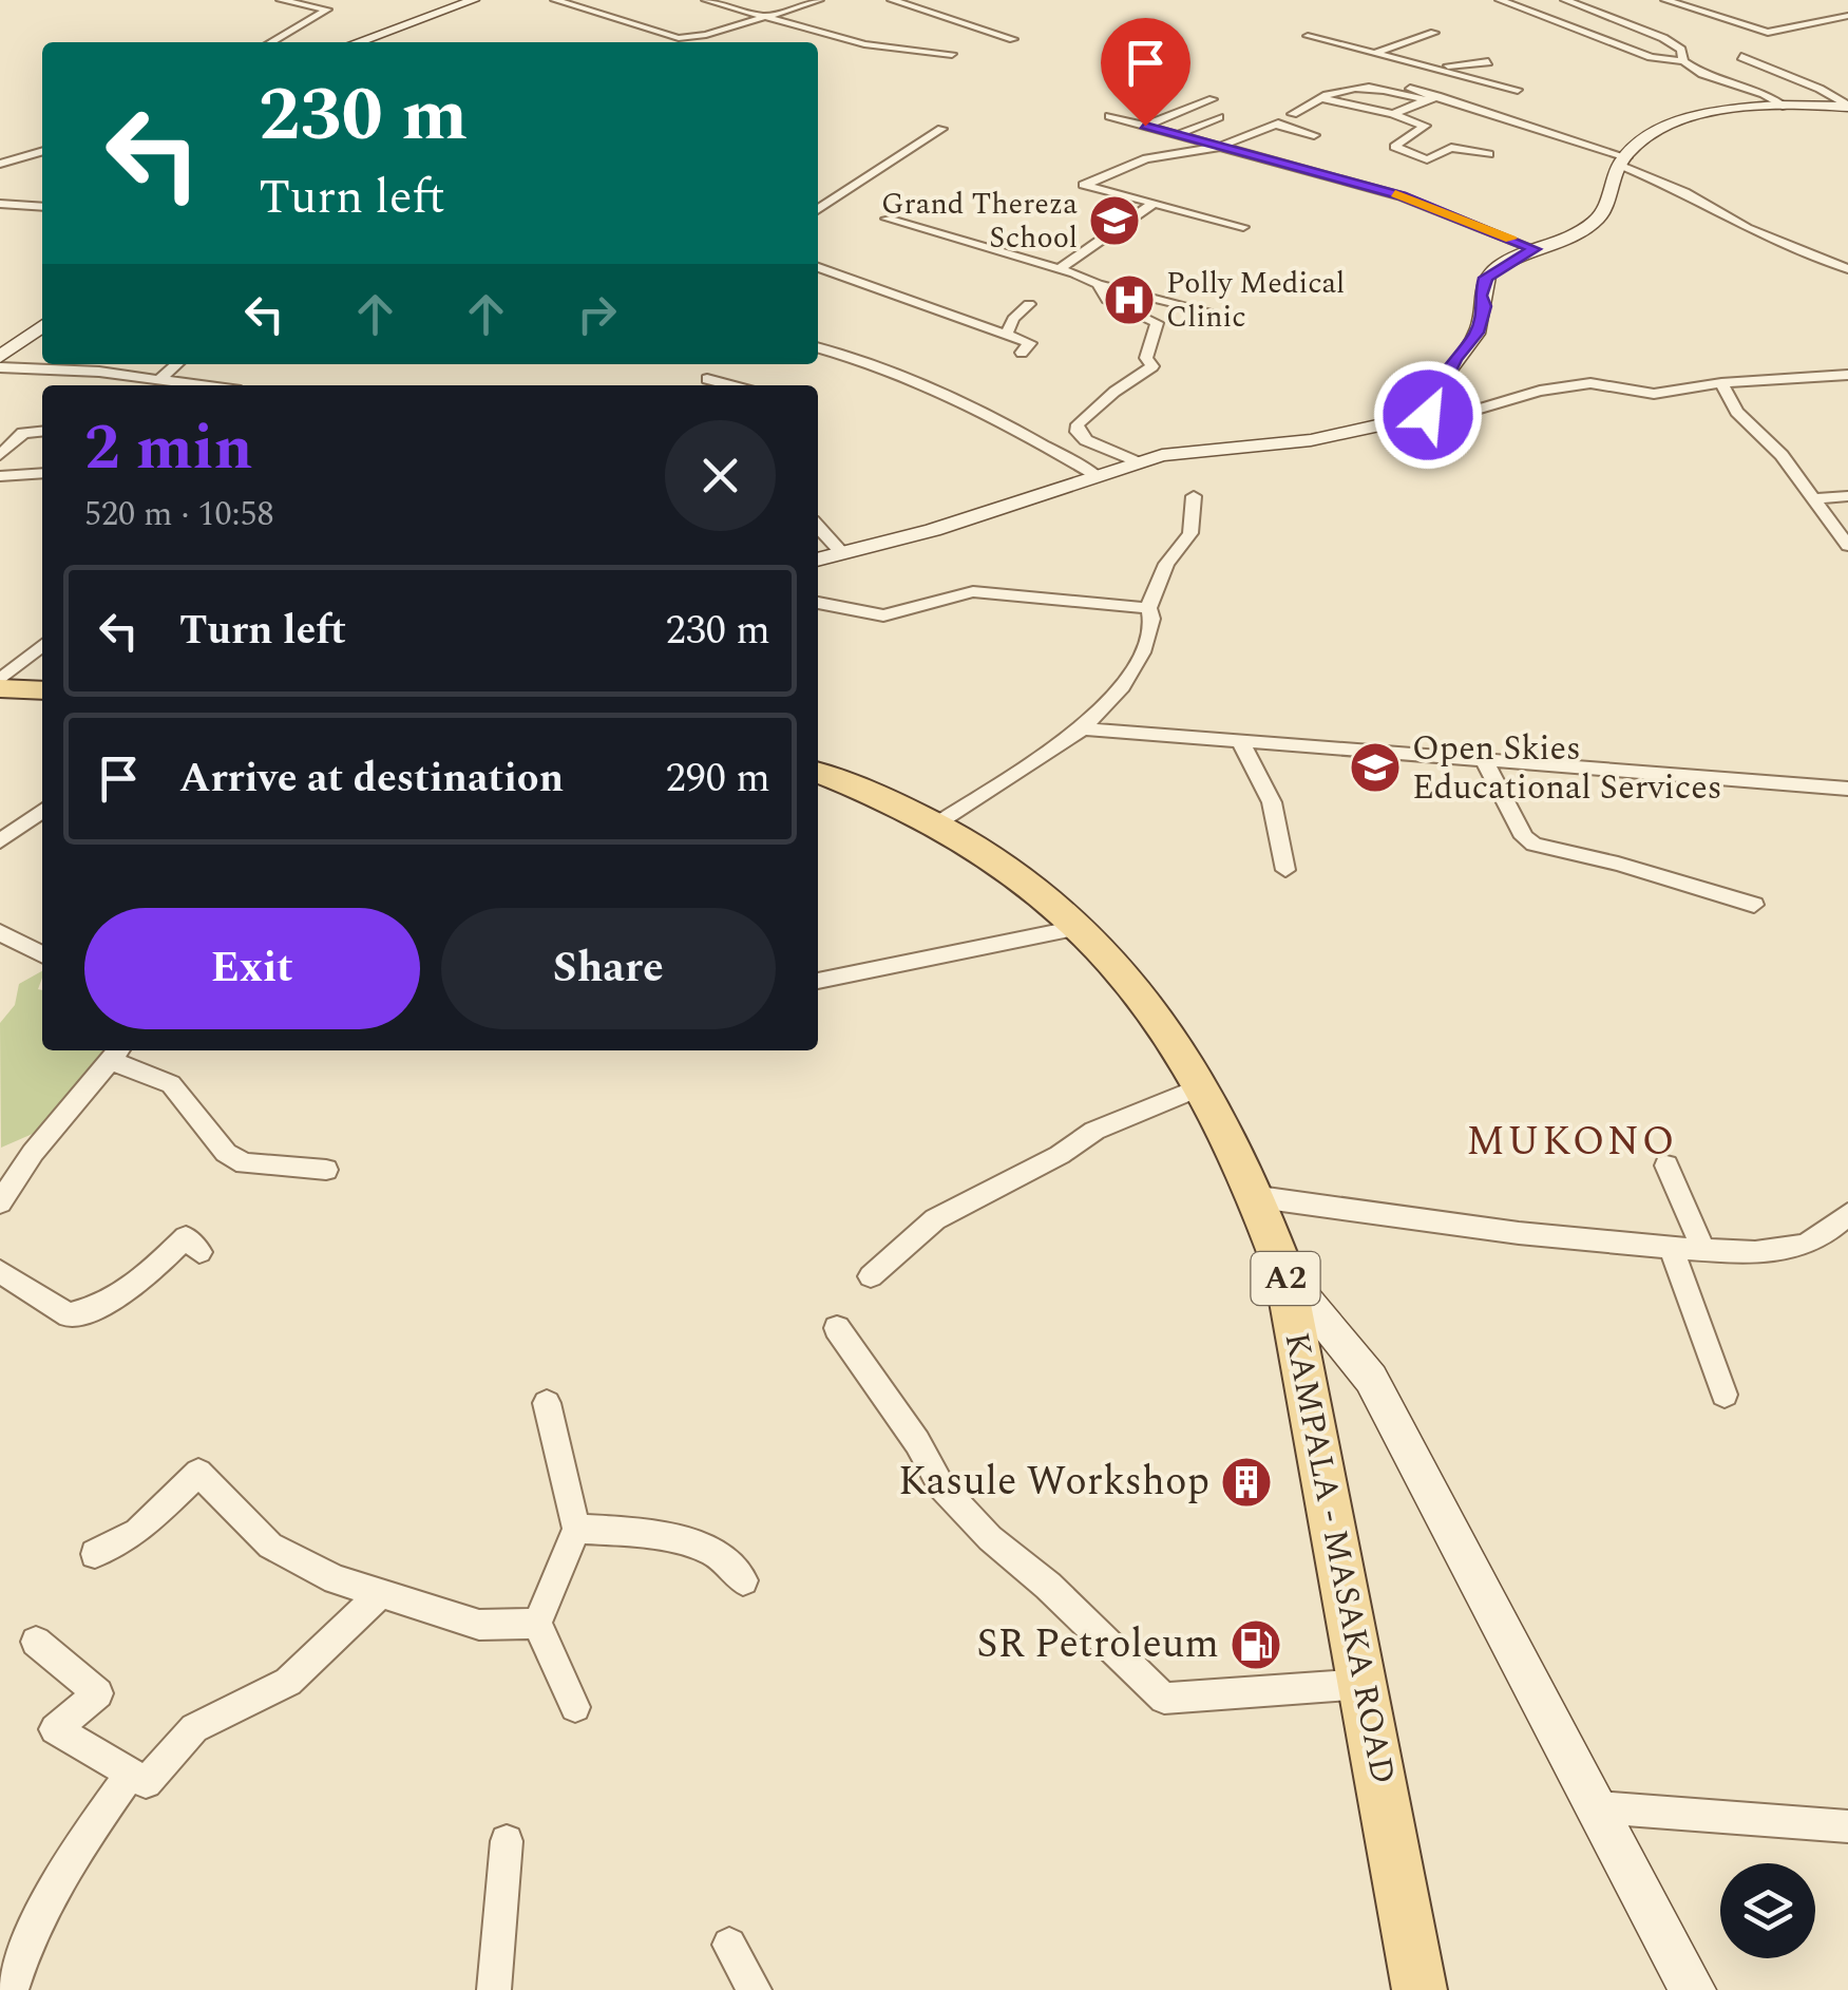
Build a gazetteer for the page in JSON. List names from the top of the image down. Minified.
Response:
{"streets":{"main road":["A2","KAMPALA - MASAKA ROAD"]},"districts":["MUKONO"],"places":{"school or university":["Grand Thereza School","Open Skies Educational Services"],"hospital":["Polly Medical Clinic"],"building":["Kasule Workshop"],"fuel station":["SR Petroleum"]},"page":{"turn":["230 m","Turn left"],"heading":["2 min","520 m · 10:58"],"list":[{"name":"Turn left","value":"230 m"},{"name":"Arrive at destination","value":"290 m"}],"buttons":["Exit","Share"]}}
